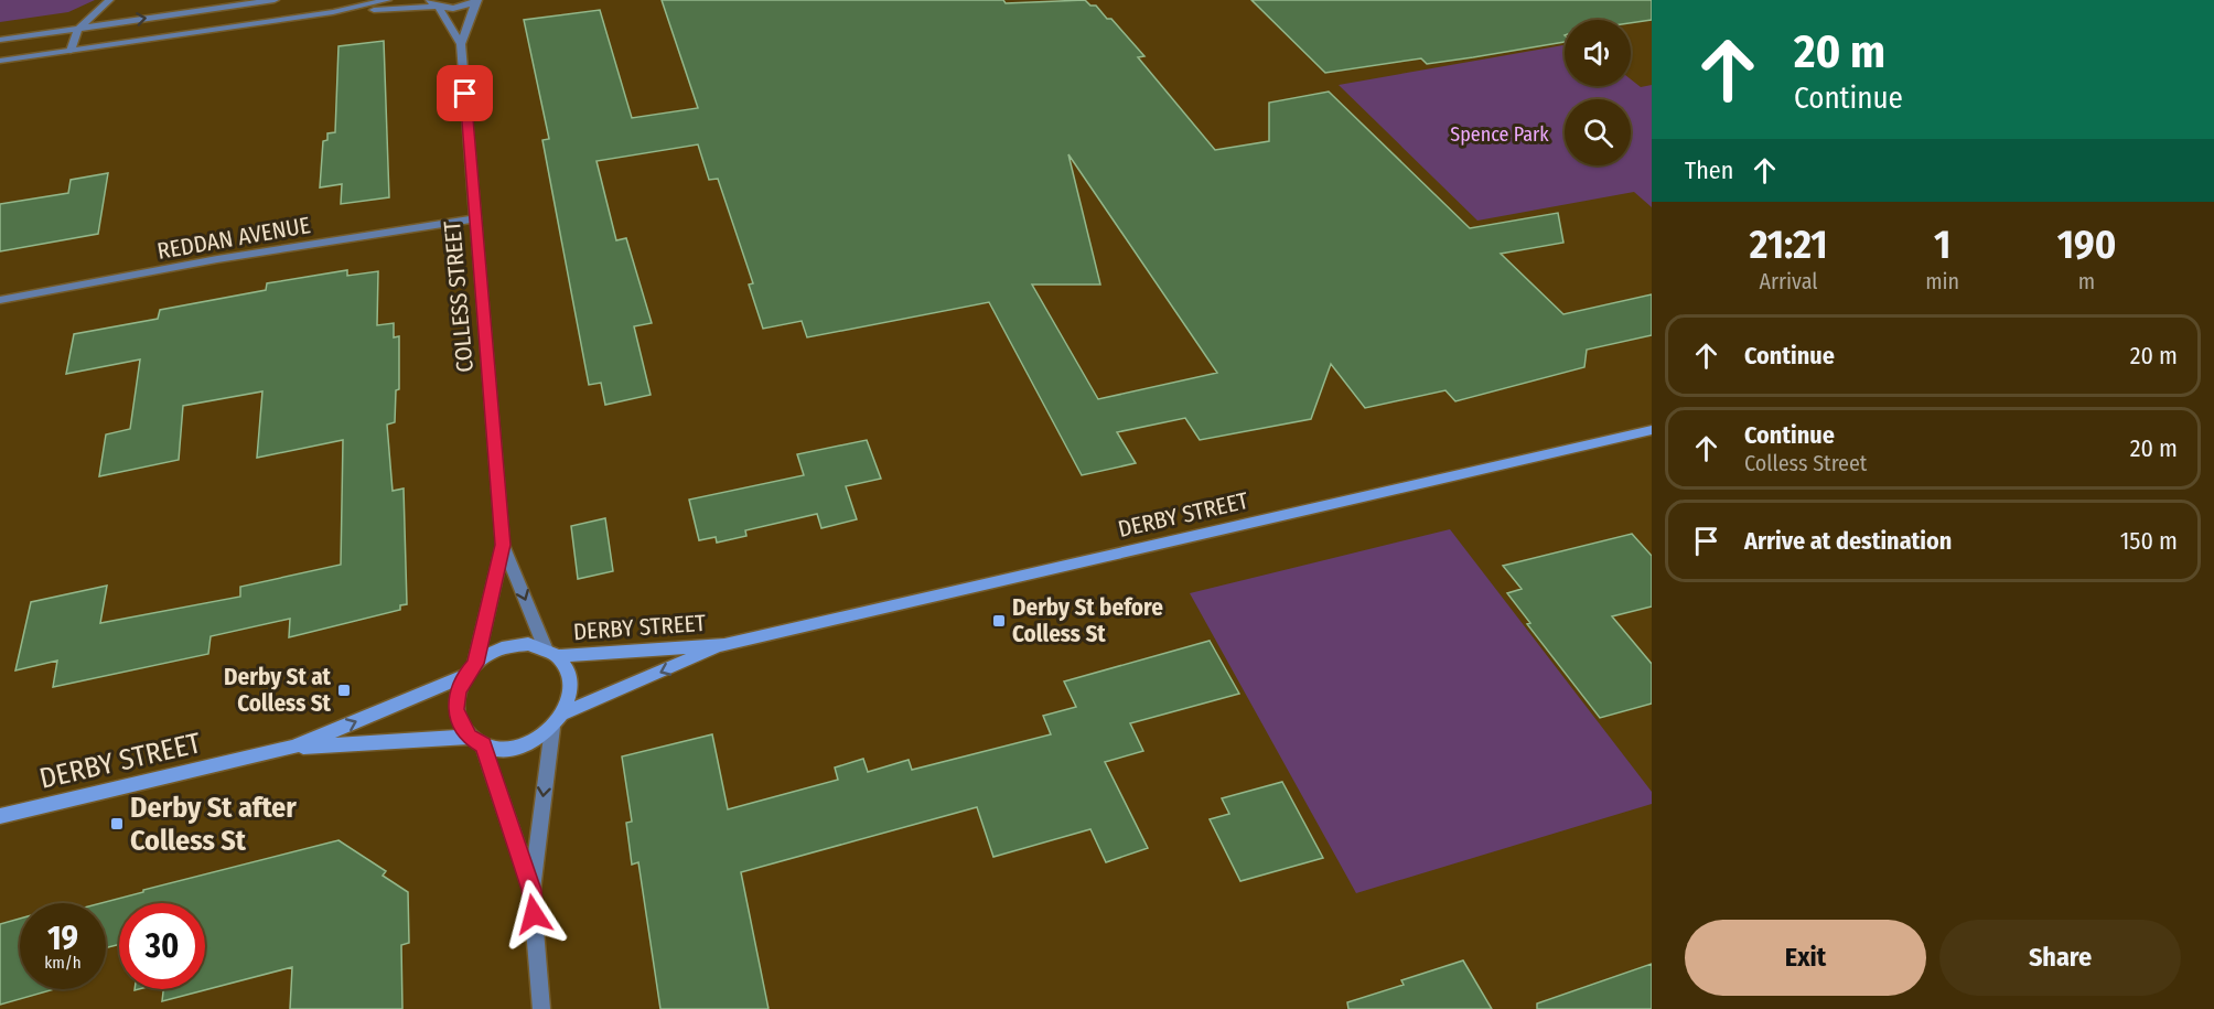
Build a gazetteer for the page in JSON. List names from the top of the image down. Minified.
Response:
{"streets":{"street":["REDDAN AVENUE","COLLESS STREET","DERBY STREET"]},"crossings":[["REDDAN AVENUE","COLLESS STREET"],["COLLESS STREET","DERBY STREET"]],"parks":["Spence Park"],"places":{"transit":["Derby St before Colless St","Derby St at Colless St","Derby St after Colless St"]},"page":{"turn":["20 m","Continue"],"then":"Then","eta":["21:21","Arrival","1","min","190","m"],"list":[{"name":"Continue","value":"20 m"},{"name":"Continue","note":"Colless Street","value":"20 m"},{"name":"Arrive at destination","value":"150 m"}],"speed":"19 km/h","limit":"30","buttons":["Exit","Share"]}}
